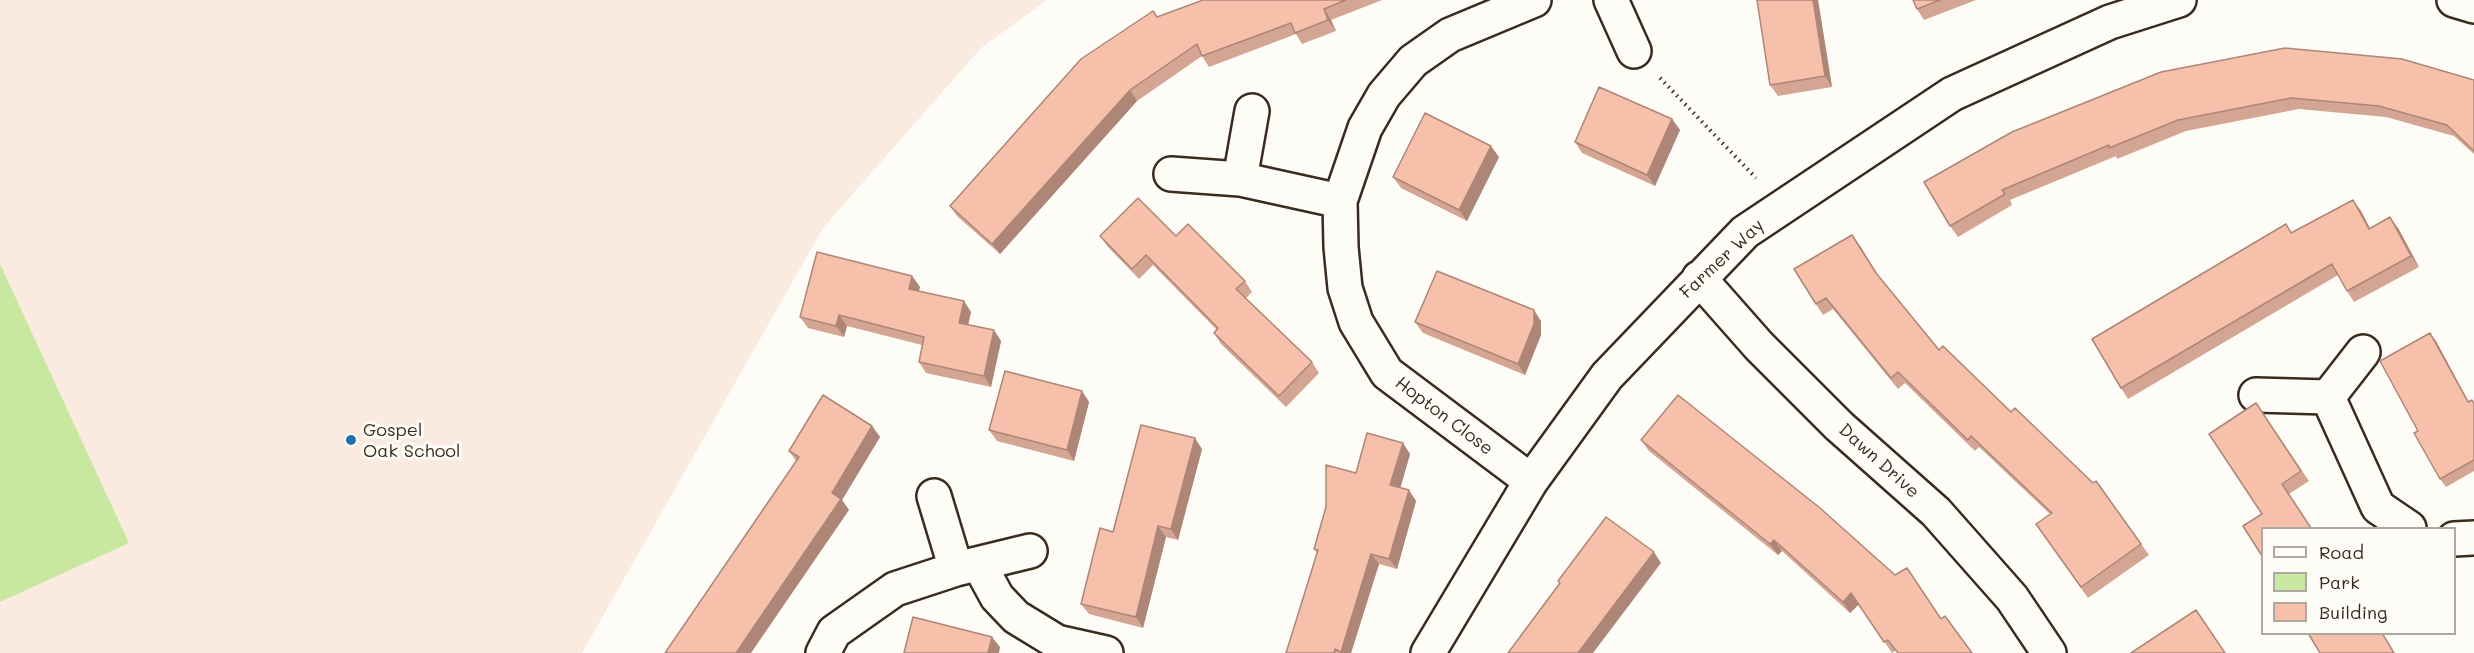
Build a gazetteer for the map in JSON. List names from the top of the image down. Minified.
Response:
{"streets":{"street":["Farmer Way","Hopton Close","Dawn Drive"]},"crossings":[["Farmer Way","Hopton Close"],["Farmer Way","Dawn Drive"]],"places":["Gospel Oak School"],"legend":["Road","Park","Building"]}
